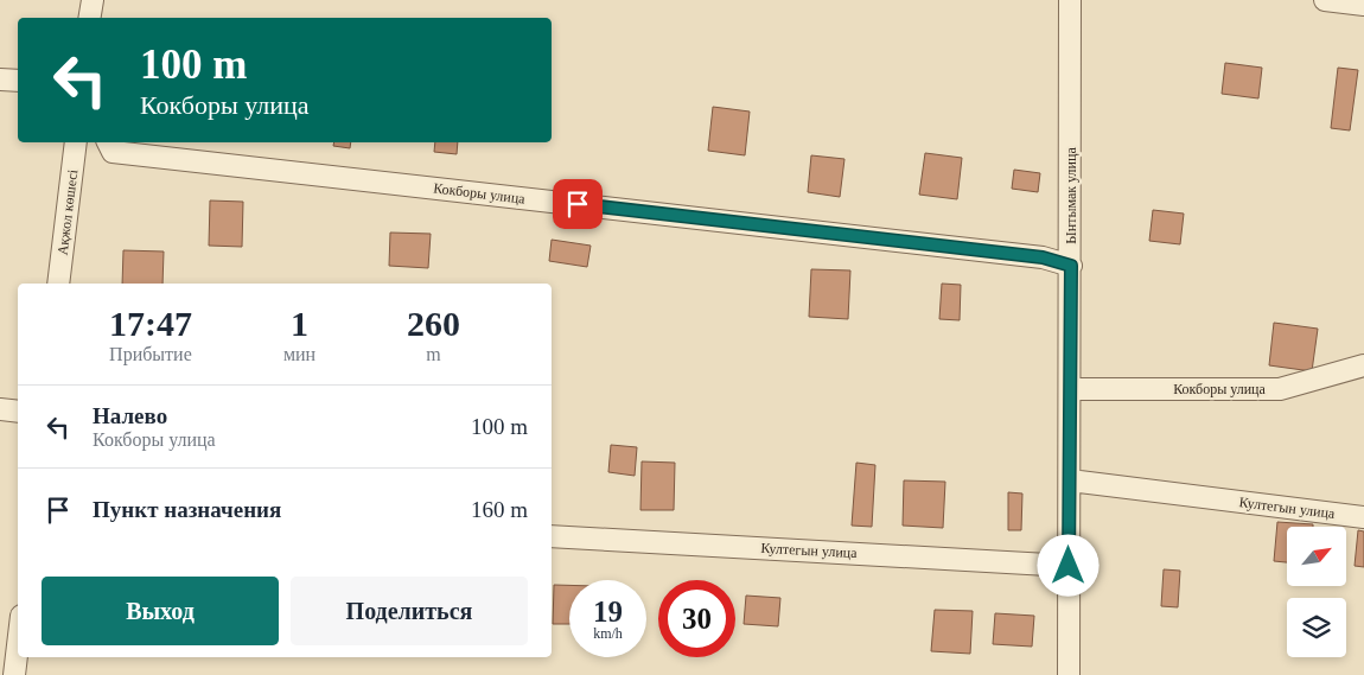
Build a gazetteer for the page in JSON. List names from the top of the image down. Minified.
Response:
{"streets":{"street":["Кокборы улица","Ынтымак улица","Ақжол көшесі","Култегын улица"]},"crossings":[["Кокборы улица","Ынтымак улица"],["Ынтымак улица","Култегын улица"]],"north":"top right","page":{"turn":["100 m","Кокборы улица"],"eta":["17:47","Прибытие","1","мин","260","m"],"list":[{"name":"Налево","note":"Кокборы улица","value":"100 m"},{"name":"Пункт назначения","value":"160 m"}],"buttons":["Выход","Поделиться"],"speed":"19 km/h","limit":"30"}}
